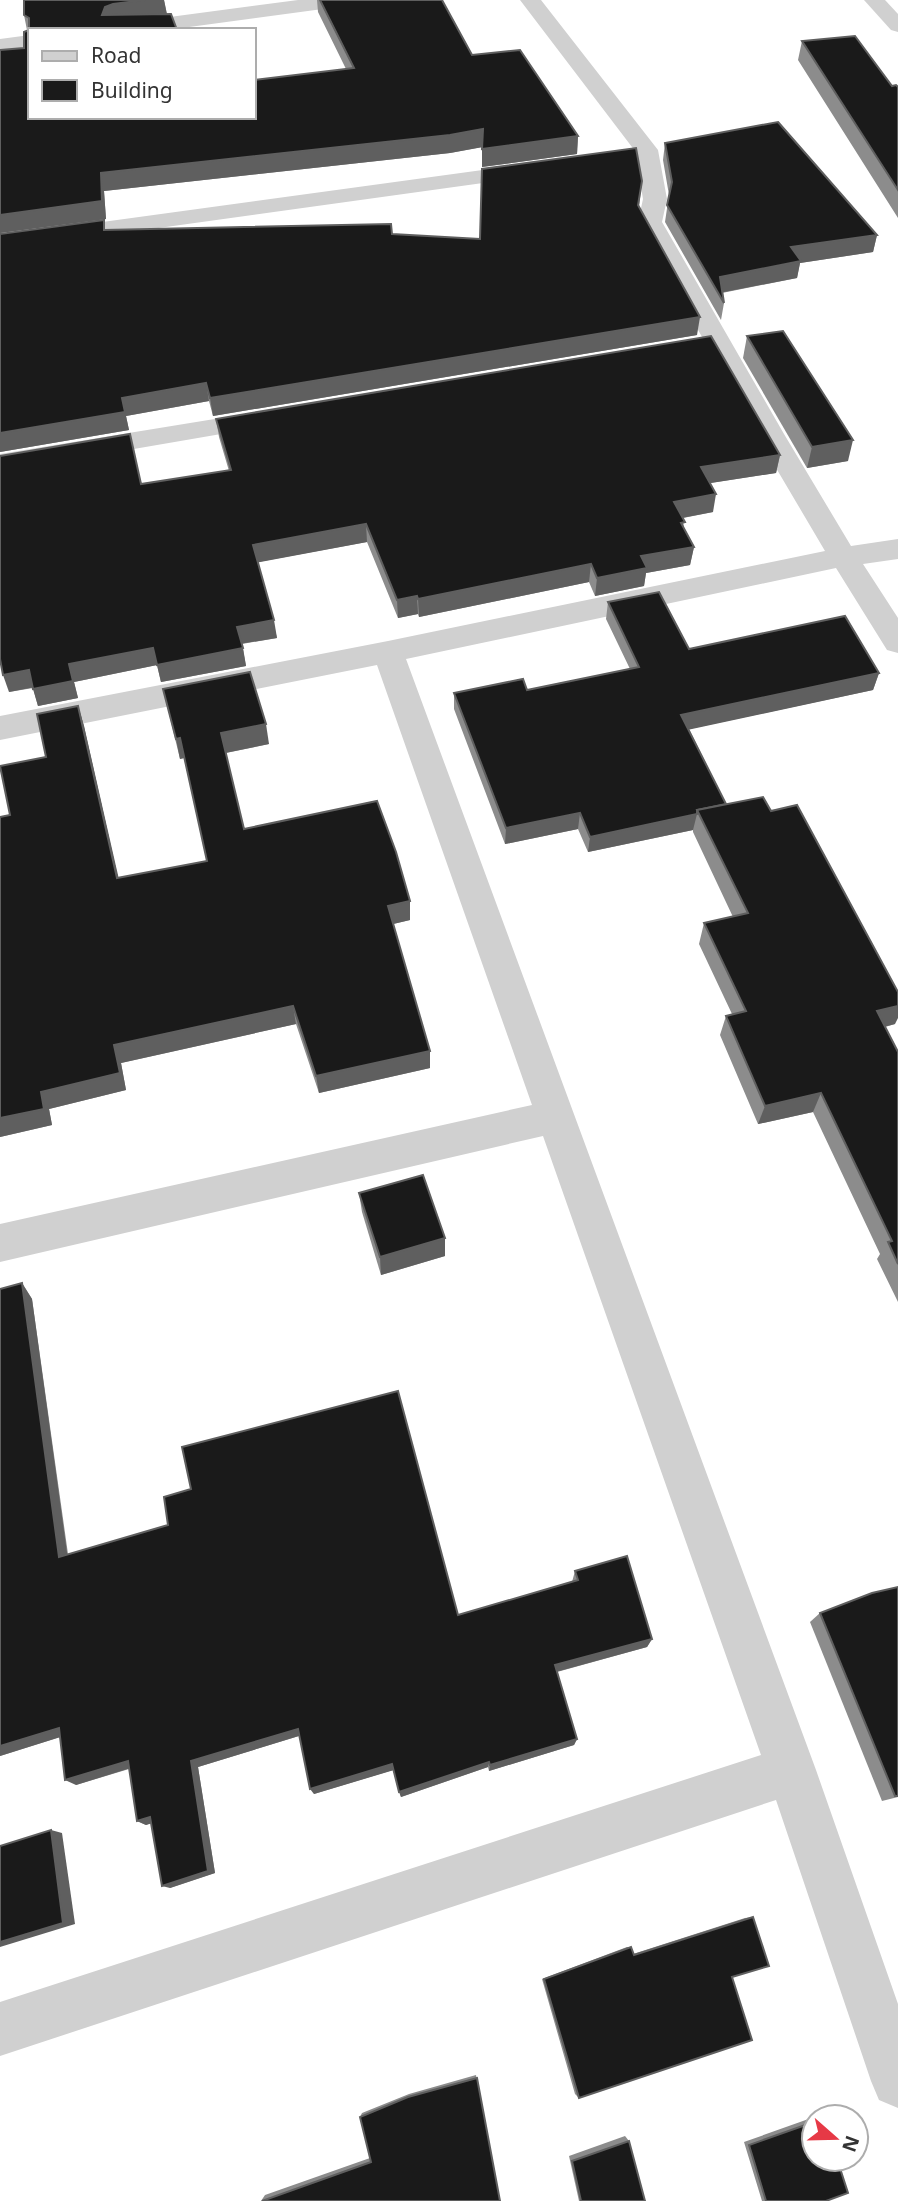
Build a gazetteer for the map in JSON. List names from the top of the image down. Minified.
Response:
{"legend":["Road","Building"],"north":"right"}
